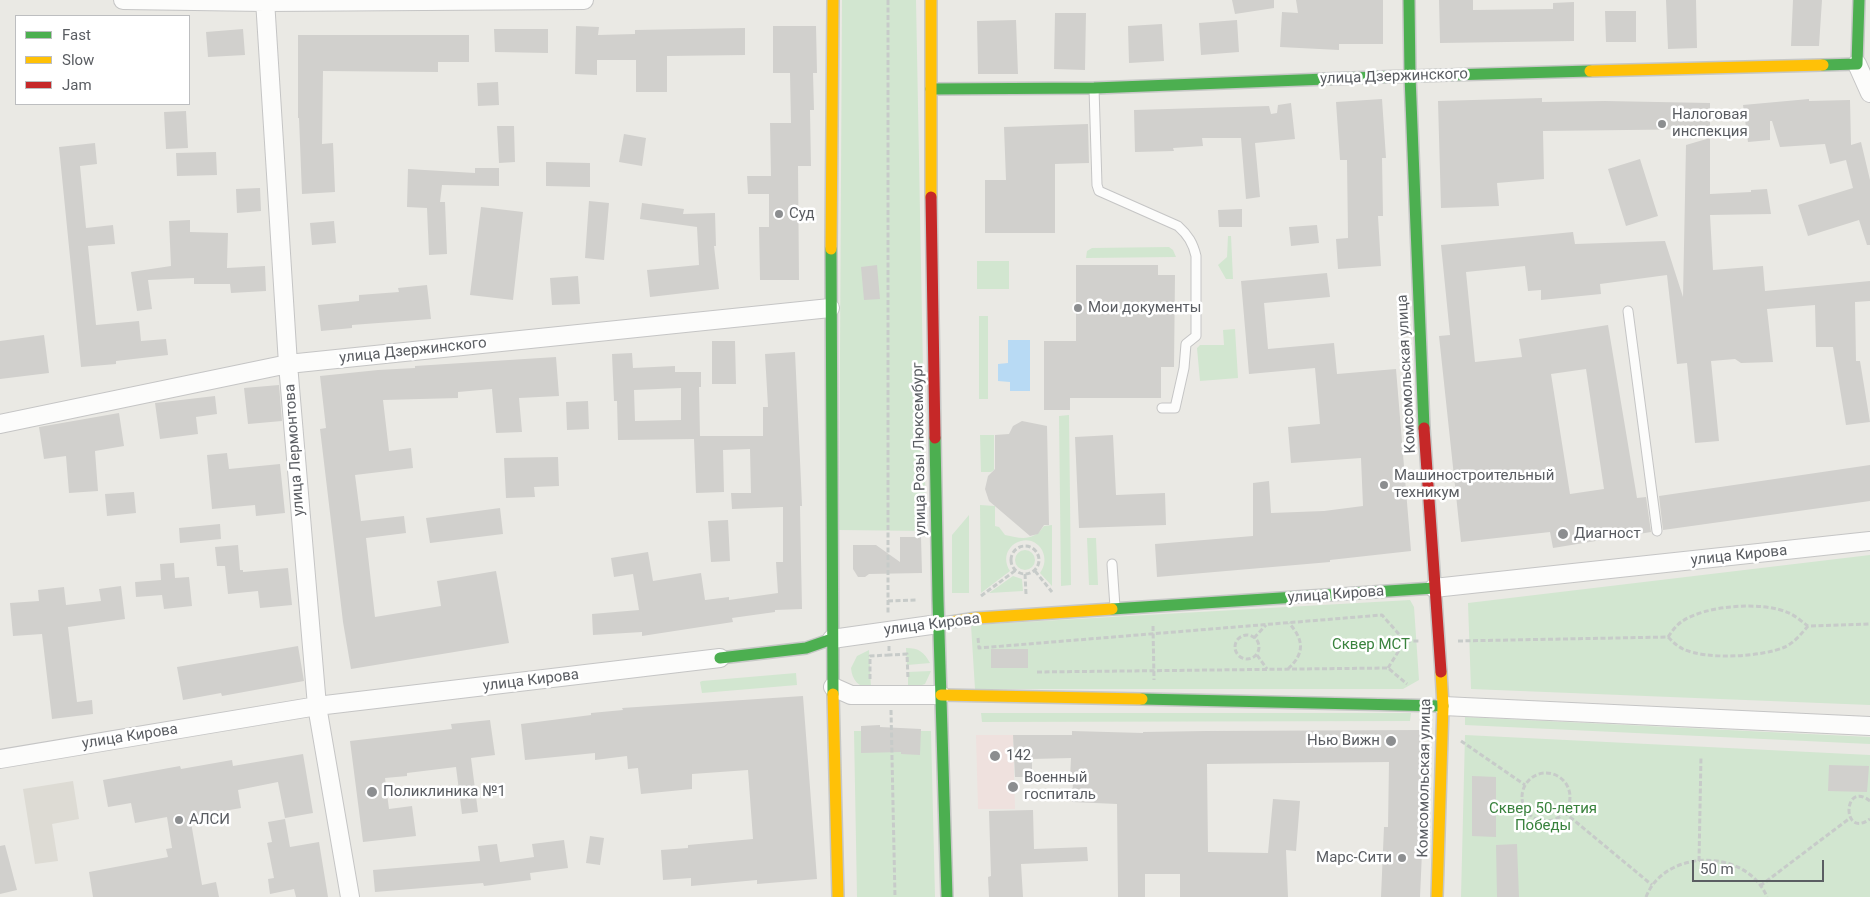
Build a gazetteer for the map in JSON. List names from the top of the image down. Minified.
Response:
{"streets":{"main road":["улица Дзержинского","Комсомольская улица","улица Розы Люксембург","улица Кирова"],"street":["улица Лермонтова"]},"crossings":[["улица Дзержинского","Комсомольская улица"],["улица Дзержинского","улица Розы Люксембург"],["улица Дзержинского","улица Лермонтова"],["Комсомольская улица","улица Кирова"],["улица Розы Люксембург","улица Кирова"],["улица Лермонтова","улица Кирова"]],"parks":["Сквер МСТ","Сквер 50-летия Победы"],"places":["Налоговая инспекция","Суд","Мои документы","Машиностроительный техникум","Диагност","Нью Вижн","142","Военный госпиталь","Поликлиника №1","АЛСИ","Марс-Сити"],"legend":["Fast","Slow","Jam"],"scale_bar":"50 m"}
